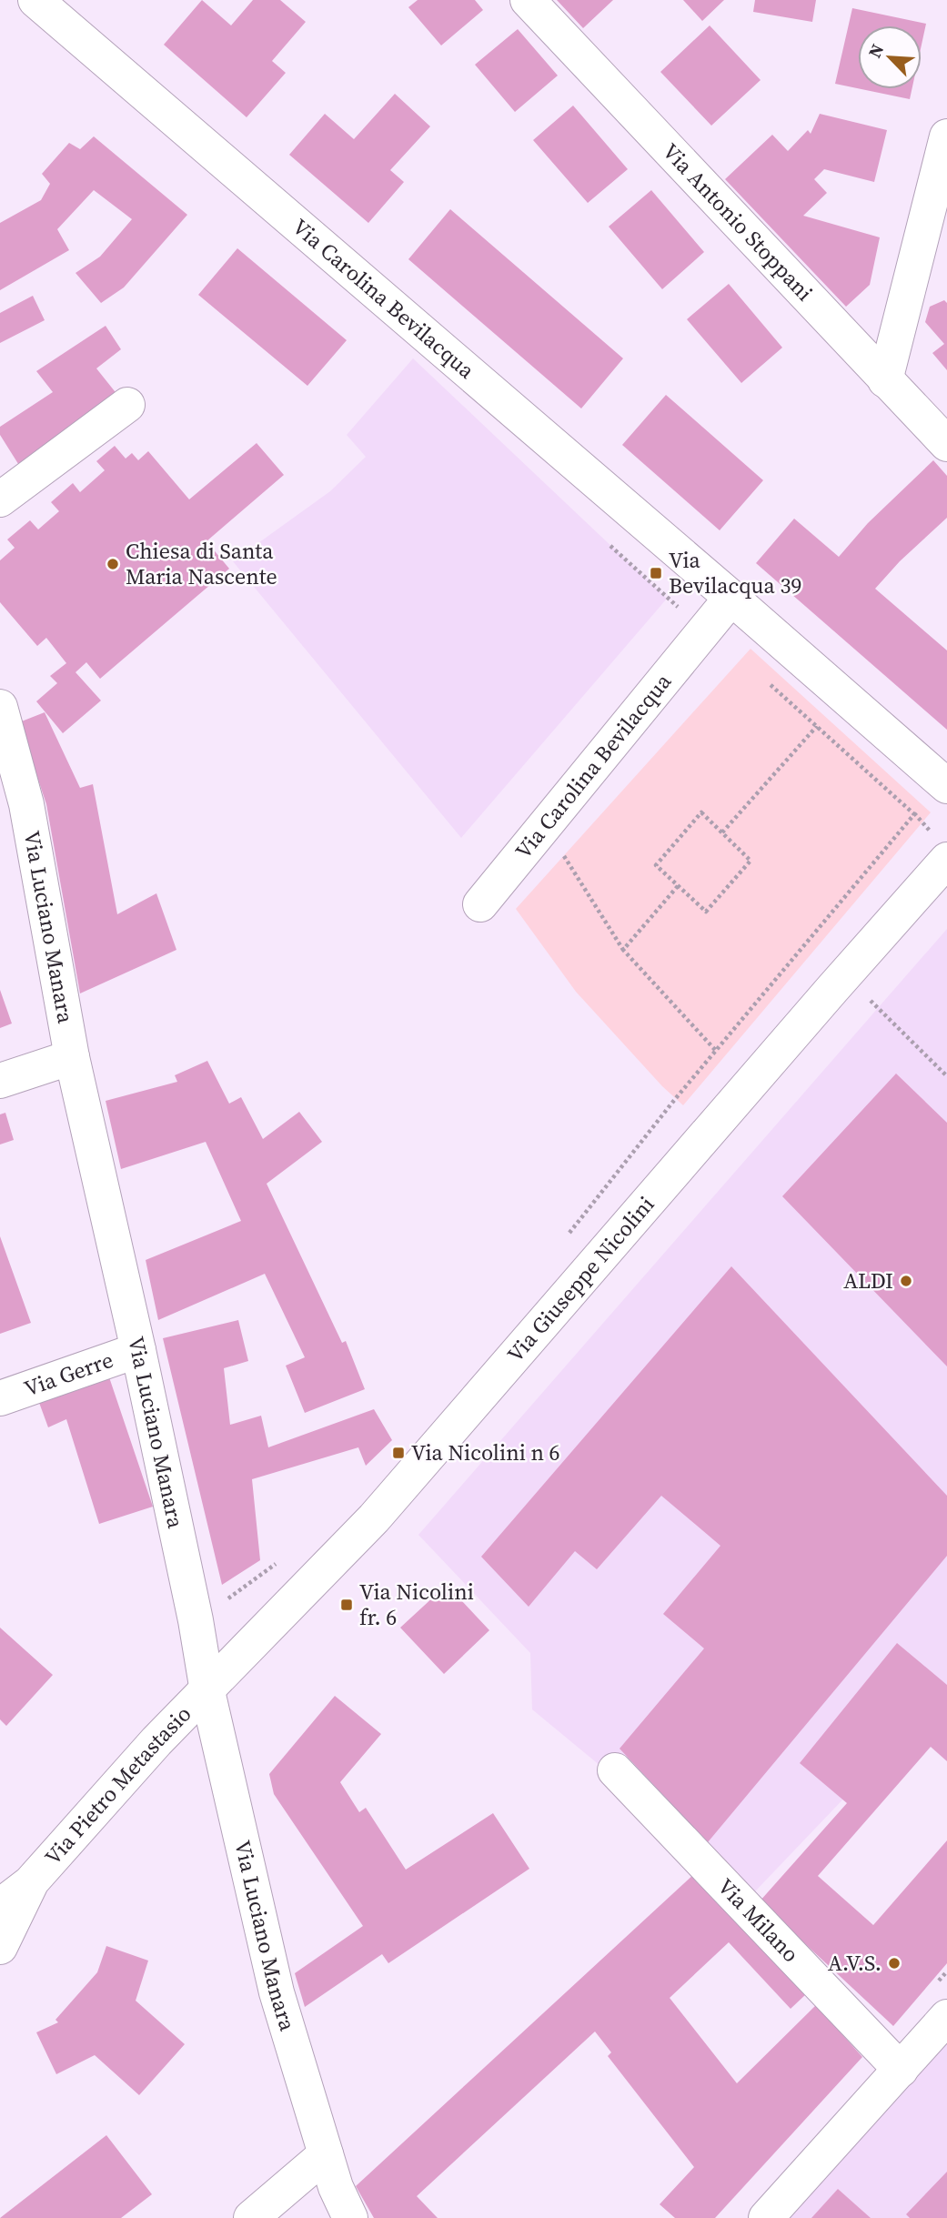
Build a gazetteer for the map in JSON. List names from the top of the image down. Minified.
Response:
{"streets":{"street":["Via Antonio Stoppani","Via Carolina Bevilacqua","Via Luciano Manara","Via Giuseppe Nicolini","Via Gerre","Via Pietro Metastasio","Via Milano"]},"crossings":[["Via Luciano Manara","Via Giuseppe Nicolini"],["Via Luciano Manara","Via Gerre"],["Via Luciano Manara","Via Pietro Metastasio"],["Via Giuseppe Nicolini","Via Pietro Metastasio"]],"places":{"other":["Chiesa di Santa Maria Nascente","ALDI","A.V.S."],"transit":["Via Bevilacqua 39","Via Nicolini n 6","Via Nicolini fr. 6"]},"north":"top left"}
